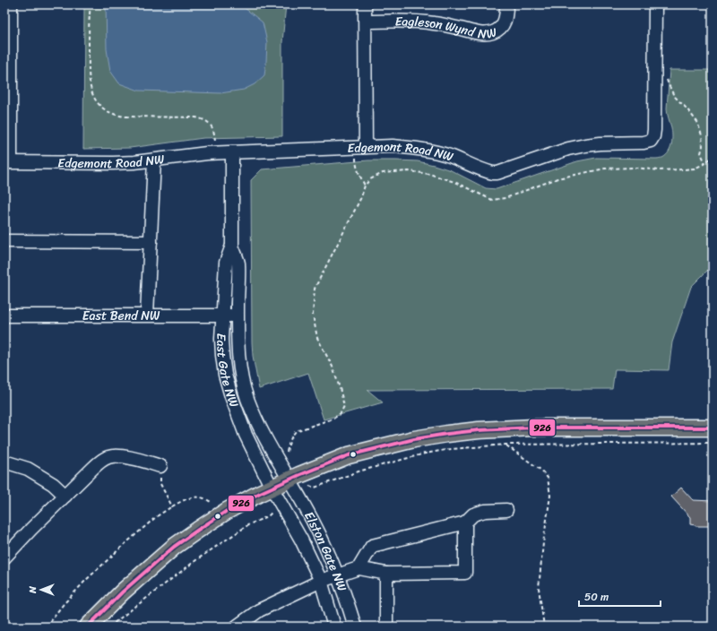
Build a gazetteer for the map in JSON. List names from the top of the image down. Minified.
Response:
{"streets":{"street":["Eagleson Wynd NW","Edgemont Road NW","East Bend NW","East Gate NW","Elston Gate NW"]},"crossings":[["Edgemont Road NW","East Gate NW"],["East Bend NW","East Gate NW"],["East Gate NW","Elston Gate NW"]],"lines":["transit line 926"],"scale_bar":"50 m","north":"left"}
